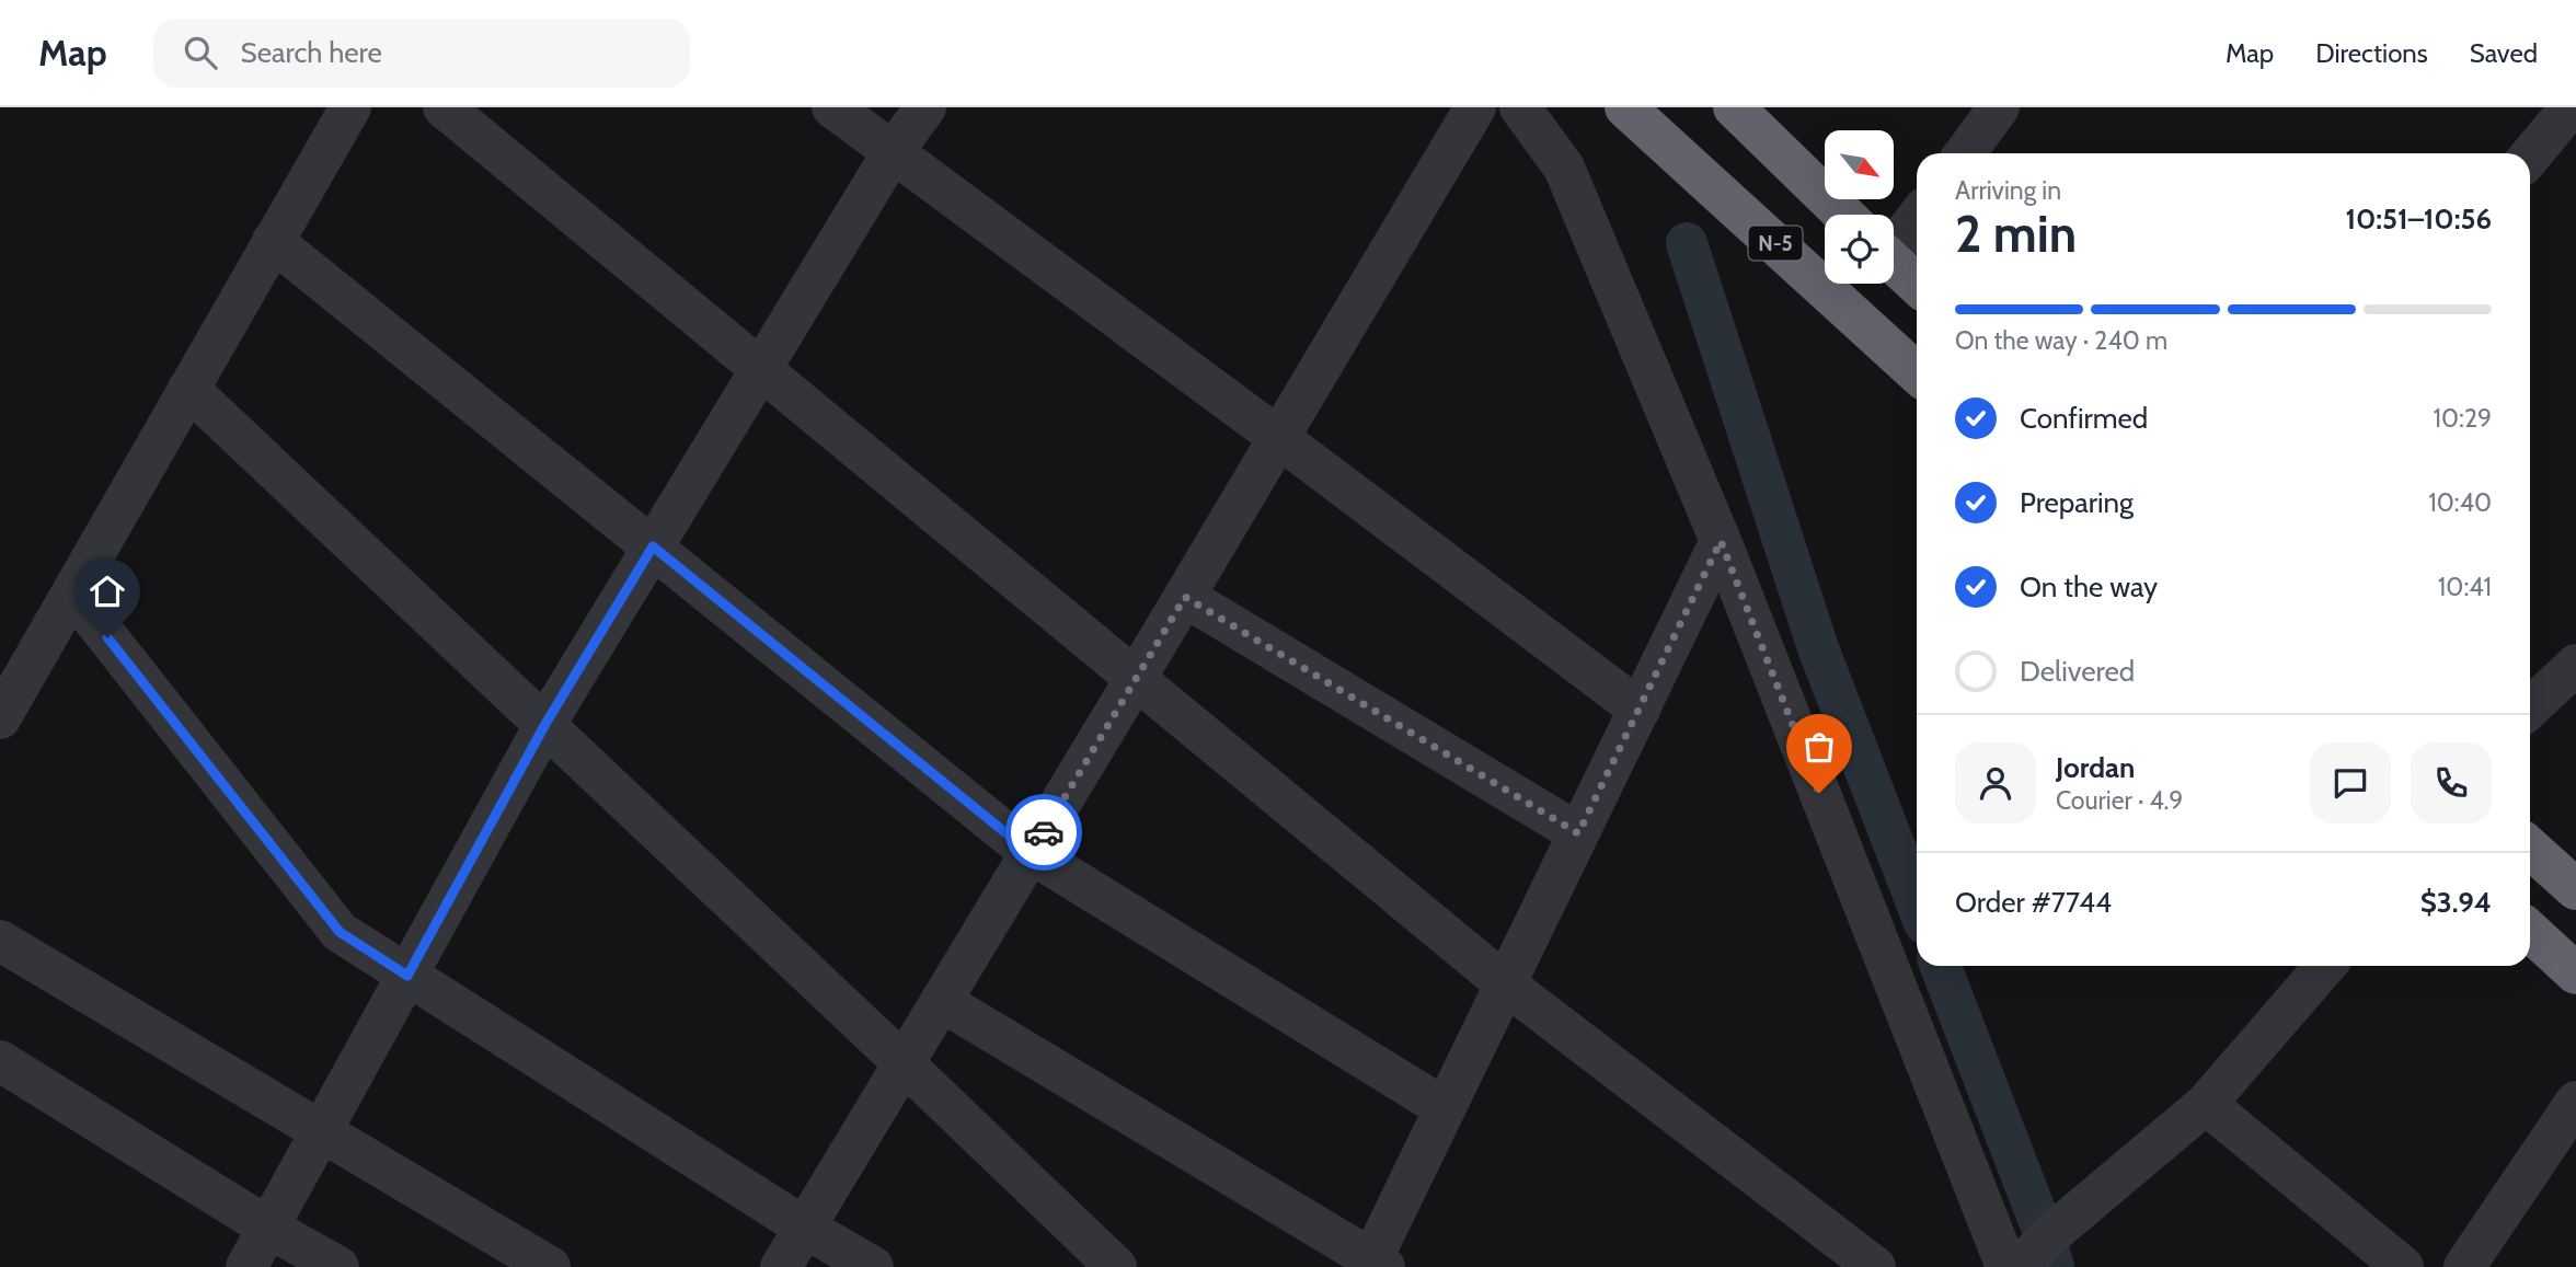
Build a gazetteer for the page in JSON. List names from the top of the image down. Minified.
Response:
{"streets":{"highway":["N-5"]},"north":"bottom right","page":{"header":"Map","search":"Search here","nav":["Map","Directions","Saved"],"heading":["2 min","Arriving in","10:51–10:56"],"panel":["Jordan","Courier · 4.9","Order #7744","$3.94"],"bar":"On the way · 240 m","list":[["Confirmed","10:29"],["Preparing","10:40"],["On the way","10:41"],"Delivered"]}}
